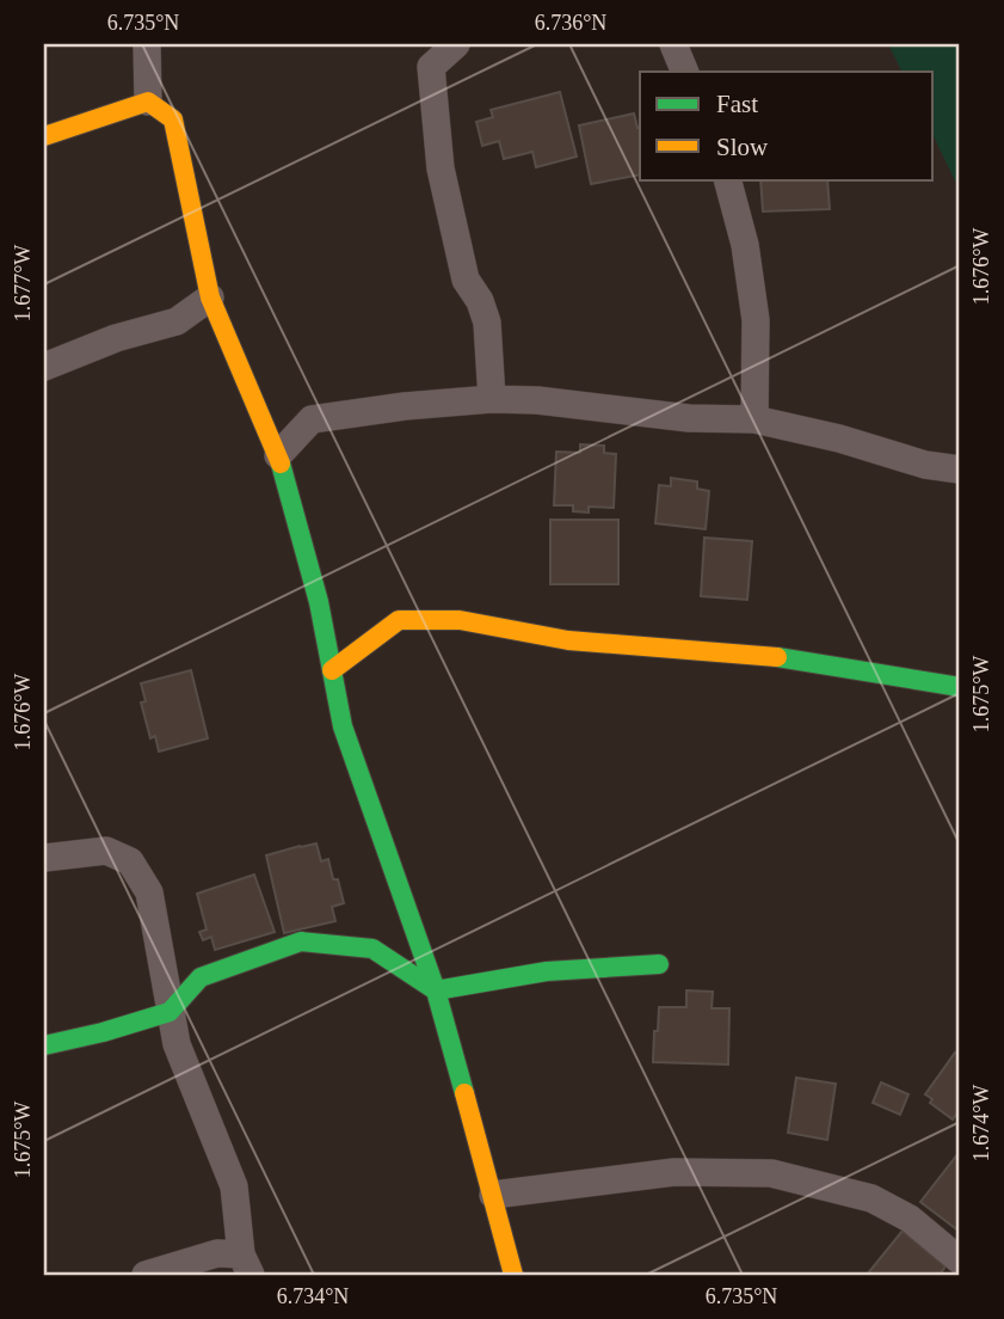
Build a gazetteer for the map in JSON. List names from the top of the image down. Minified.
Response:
{"legend":["Fast","Slow"],"coordinates":["6.735°N","6.736°N","1.676°W","1.677°W","1.675°W","1.674°W","6.734°N"]}
